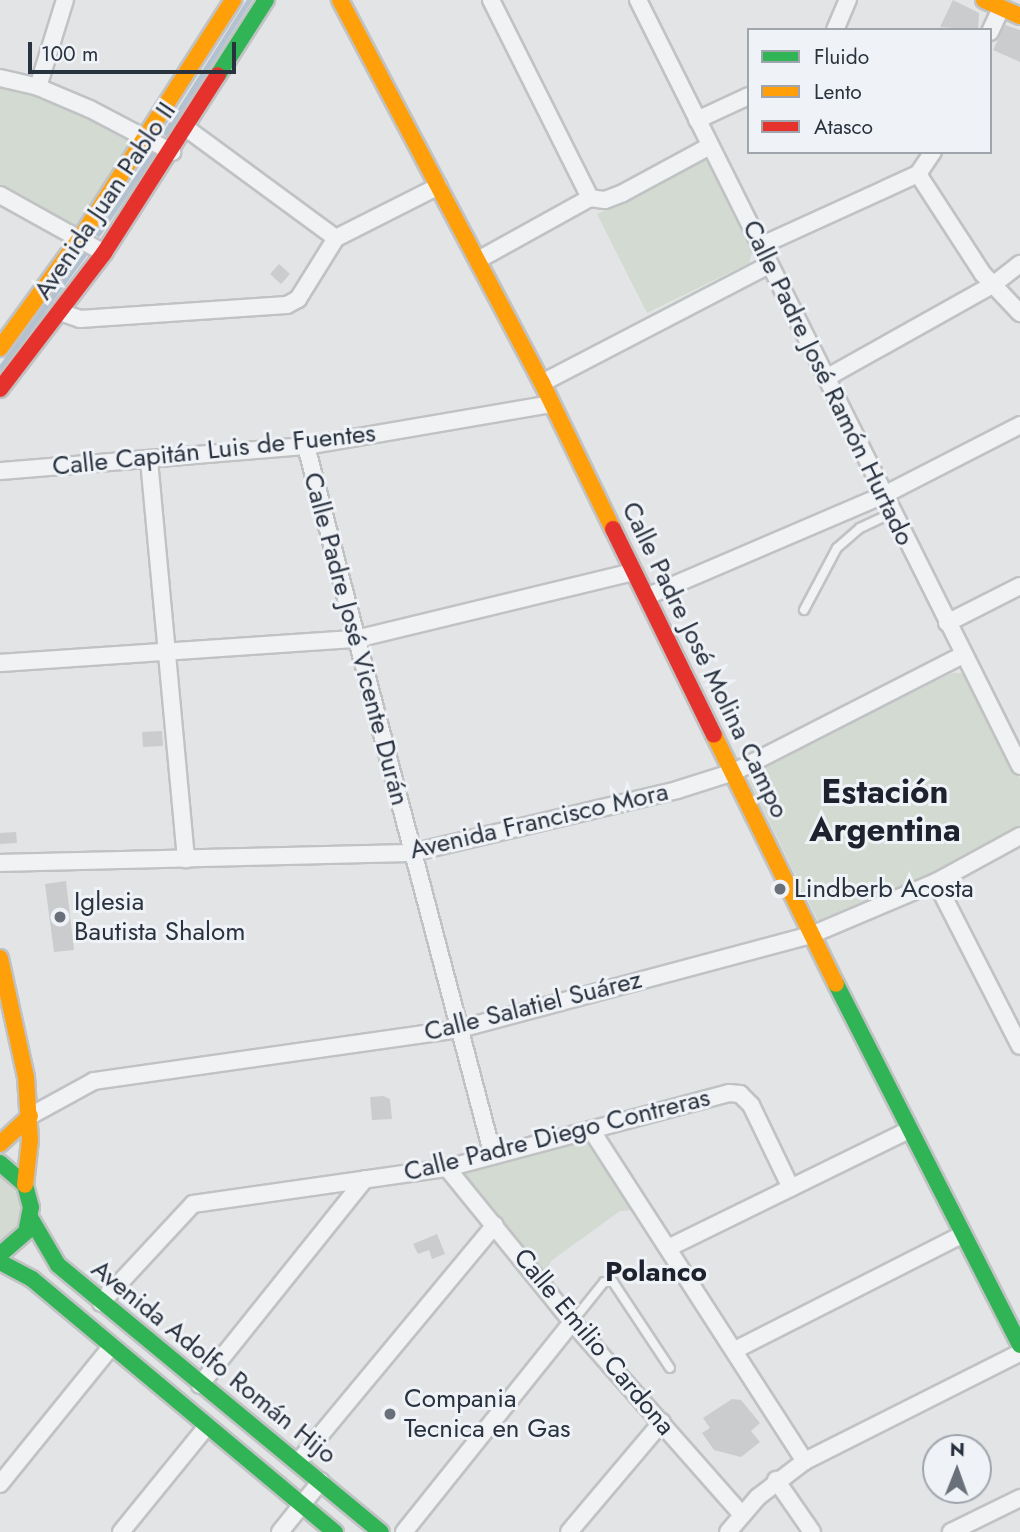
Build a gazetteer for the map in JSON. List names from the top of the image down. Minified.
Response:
{"streets":{"street":["Avenida Juan Pablo II","Calle Padre José Ramón Hurtado","Calle Capitán Luis de Fuentes","Calle Padre José Vicente Durán","Calle Padre José Molina Campo","Avenida Francisco Mora","Calle Salatiel Suárez","Calle Padre Diego Contreras","Calle Emilio Cardona","Avenida Adolfo Román Hijo"]},"crossings":[["Calle Padre José Ramón Hurtado","Avenida Francisco Mora"],["Calle Capitán Luis de Fuentes","Calle Padre José Vicente Durán"],["Calle Capitán Luis de Fuentes","Calle Padre José Molina Campo"],["Calle Padre José Vicente Durán","Avenida Francisco Mora"],["Calle Padre José Vicente Durán","Calle Salatiel Suárez"],["Calle Padre José Vicente Durán","Calle Padre Diego Contreras"],["Calle Padre José Molina Campo","Avenida Francisco Mora"],["Calle Padre José Molina Campo","Calle Salatiel Suárez"],["Calle Padre Diego Contreras","Calle Emilio Cardona"],["Calle Padre Diego Contreras","Avenida Adolfo Román Hijo"]],"districts":["Estación Argentina","Polanco"],"places":["Lindberb Acosta","Iglesia Bautista Shalom","Compania Tecnica en Gas"],"legend":["Fluido","Lento","Atasco"],"scale_bar":"100 m","north":"top"}
